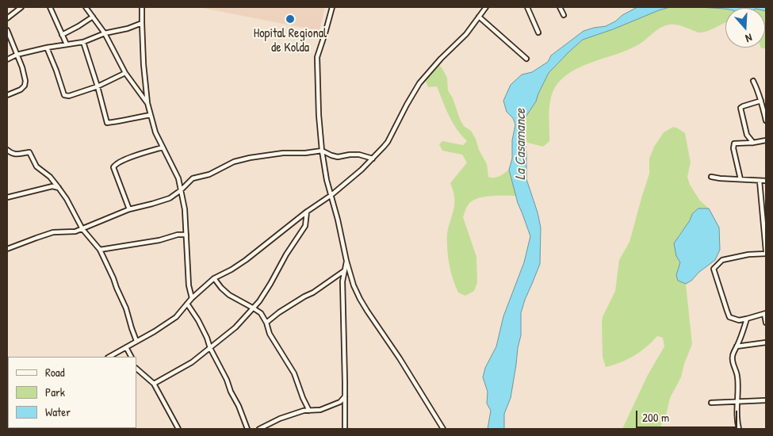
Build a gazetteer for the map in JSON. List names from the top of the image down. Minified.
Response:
{"water":["La Casamance"],"places":["Hopital Regional de Kolda"],"legend":["Road","Park","Water"],"scale_bar":"200 m","north":"bottom"}
